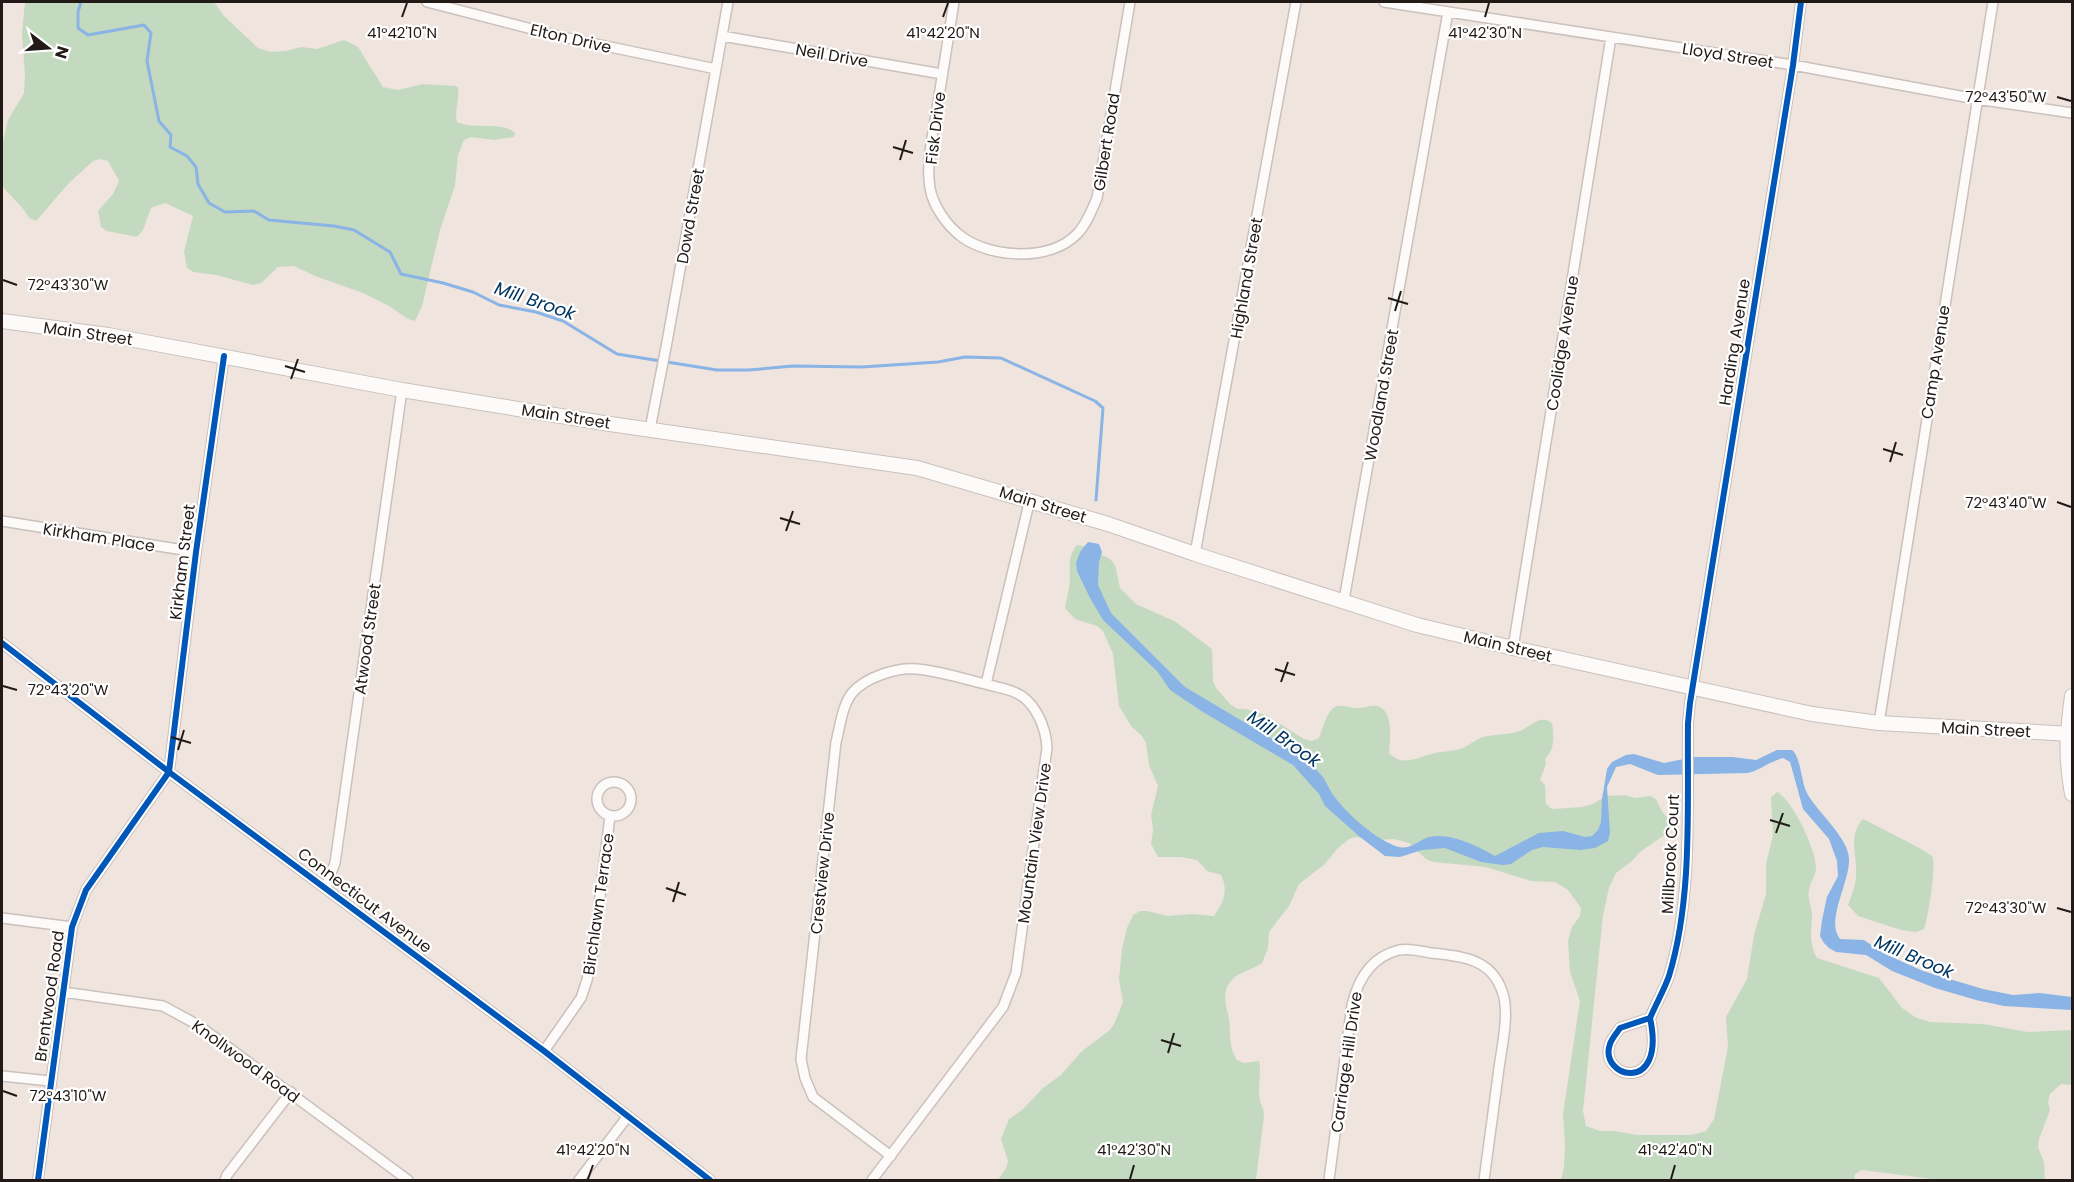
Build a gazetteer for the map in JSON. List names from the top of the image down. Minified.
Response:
{"streets":{"main road":["Main Street"],"street":["Elton Drive","Neil Drive","Lloyd Street","Fisk Drive","Gilbert Road","Dowd Street","Highland Street","Harding Avenue","Coolidge Avenue","Camp Avenue","Woodland Street","Kirkham Place","Kirkham Street","Atwood Street","Mountain View Drive","Millbrook Court","Crestview Drive","Connecticut Avenue","Birchlawn Terrace","Brentwood Road","Knollwood Road","Carriage Hill Drive"]},"crossings":[["Elton Drive","Dowd Street"],["Neil Drive","Fisk Drive"],["Neil Drive","Dowd Street"],["Lloyd Street","Harding Avenue"],["Lloyd Street","Coolidge Avenue"],["Lloyd Street","Camp Avenue"],["Lloyd Street","Woodland Street"],["Fisk Drive","Gilbert Road"],["Dowd Street","Main Street"],["Highland Street","Main Street"],["Main Street","Harding Avenue"],["Main Street","Coolidge Avenue"],["Main Street","Camp Avenue"],["Main Street","Woodland Street"],["Main Street","Kirkham Street"],["Main Street","Atwood Street"],["Main Street","Millbrook Court"],["Harding Avenue","Millbrook Court"],["Kirkham Place","Kirkham Street"],["Kirkham Street","Connecticut Avenue"],["Kirkham Street","Brentwood Road"],["Atwood Street","Connecticut Avenue"],["Mountain View Drive","Crestview Drive"],["Connecticut Avenue","Birchlawn Terrace"],["Connecticut Avenue","Brentwood Road"],["Brentwood Road","Knollwood Road"]],"water":["Mill Brook"],"north":"right","coordinates":["41°42'10\"N","41°42'20\"N","41°42'30\"N","72°43'50\"W","72°43'30\"W","72°43'40\"W","72°43'20\"W","72°43'10\"W","41°42'40\"N"]}
